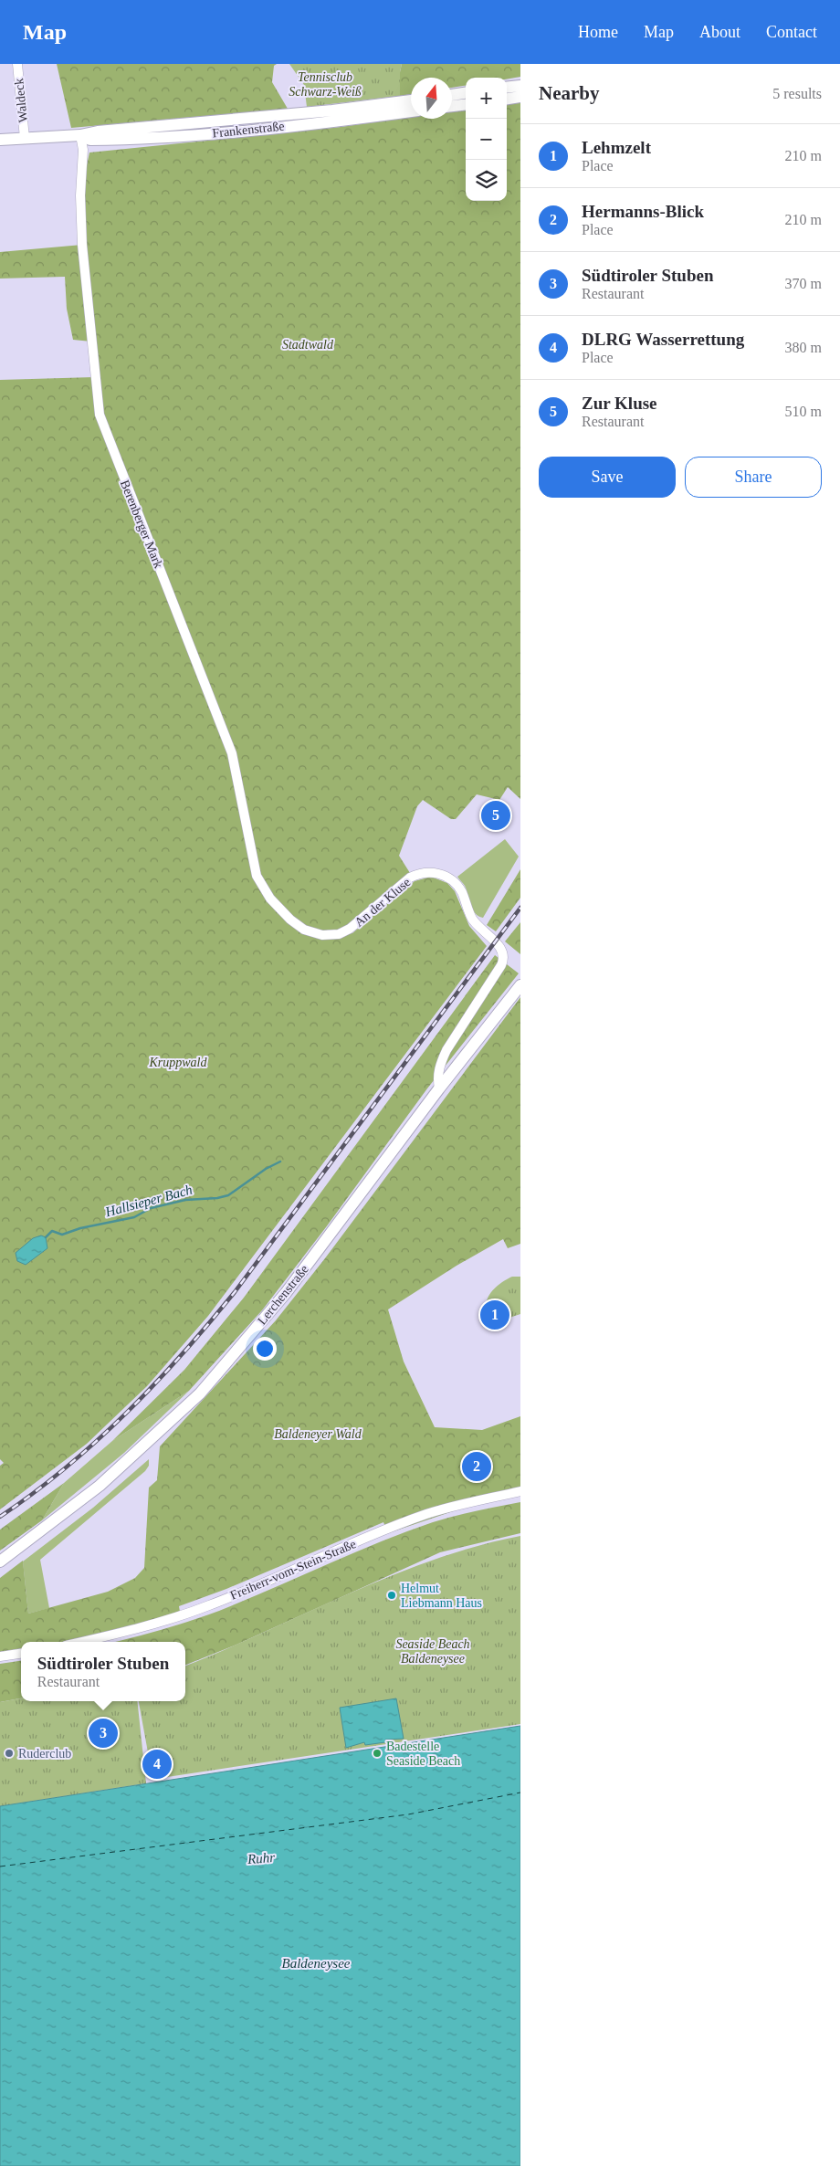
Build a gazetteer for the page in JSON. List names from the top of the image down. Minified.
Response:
{"streets":{"main road":["Frankenstraße","Lerchenstraße"],"street":["Waldeck","Berenberger Mark","An der Kluse","Freiherr-vom-Stein-Straße"]},"crossings":[["Waldeck","Frankenstraße"],["Frankenstraße","Berenberger Mark"],["Berenberger Mark","An der Kluse"],["An der Kluse","Lerchenstraße"]],"water":["Hallsieper Bach","Ruhr","Baldeneysee"],"parks":["Tennisclub Schwarz-Weiß","Stadtwald","Kruppwald","Baldeneyer Wald","Seaside Beach Baldeneysee"],"places":["Helmut Liebmann Haus","Ruderclub","Badestelle Seaside Beach"],"north":"top","page":{"header":"Map","nav":["Home","Map","About","Contact"],"heading":["Nearby","5 results"],"map_buttons":["+","−"],"list":[{"mark":"1","name":"Lehmzelt","note":"Place","value":"210 m"},{"mark":"2","name":"Hermanns-Blick","note":"Place","value":"210 m"},{"mark":"3","name":"Südtiroler Stuben","note":"Restaurant","value":"370 m"},{"mark":"4","name":"DLRG Wasserrettung","note":"Place","value":"380 m"},{"mark":"5","name":"Zur Kluse","note":"Restaurant","value":"510 m"}],"buttons":["Save","Share"],"pins":["5","1","2","3","4"],"popup":["Südtiroler Stuben","Restaurant"]}}
